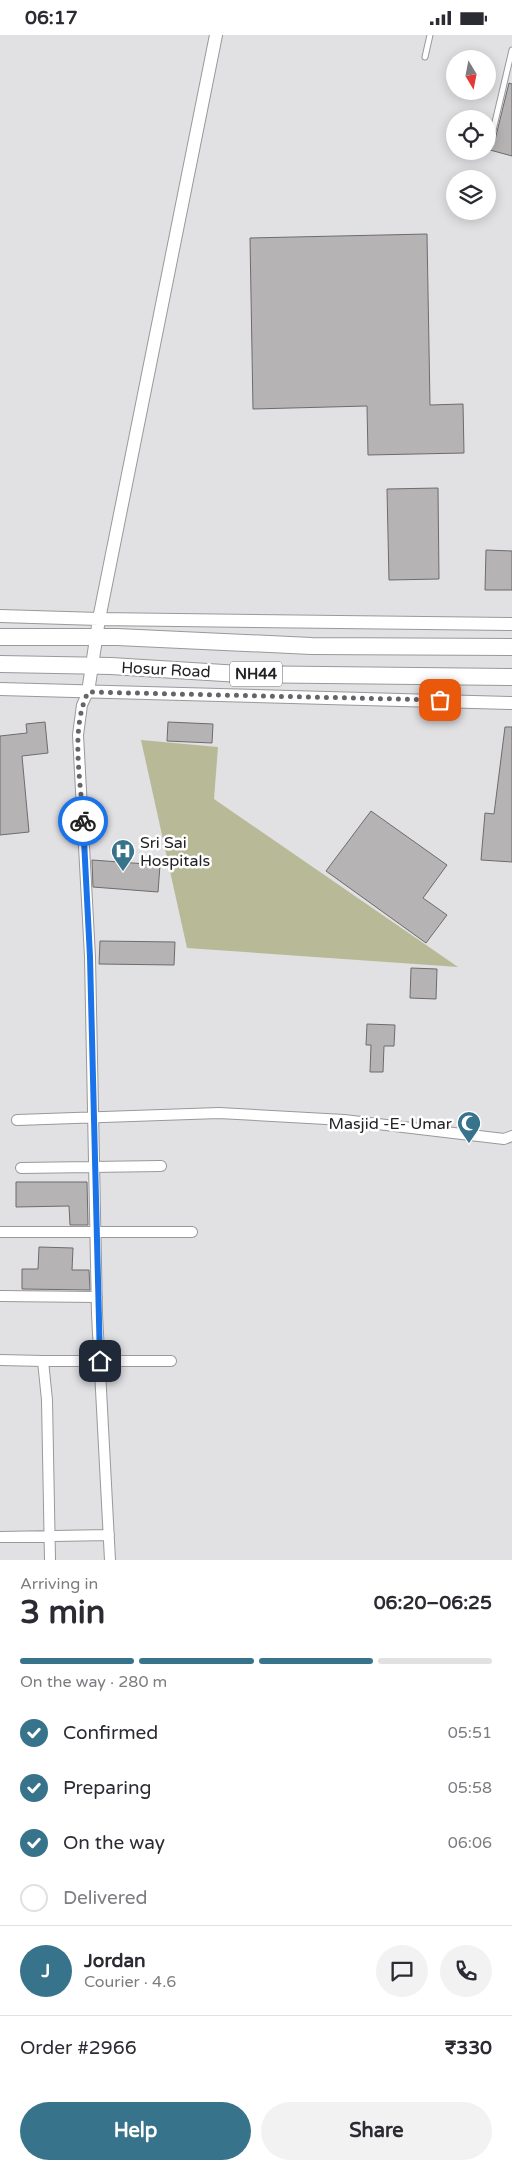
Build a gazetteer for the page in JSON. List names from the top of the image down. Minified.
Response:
{"streets":{"highway":["Hosur Road","NH44"]},"places":{"hospital":["Sri Sai Hospitals"],"mosque":["Masjid -E- Umar"]},"north":"bottom","page":{"status":"06:17","heading":["3 min","Arriving in","06:20–06:25"],"panel":["Jordan","Courier · 4.6","Order #2966","₹330"],"bar":"On the way · 280 m","list":[["Confirmed","05:51"],["Preparing","05:58"],["On the way","06:06"],"Delivered"],"round":"J","buttons":["Help","Share"]}}
